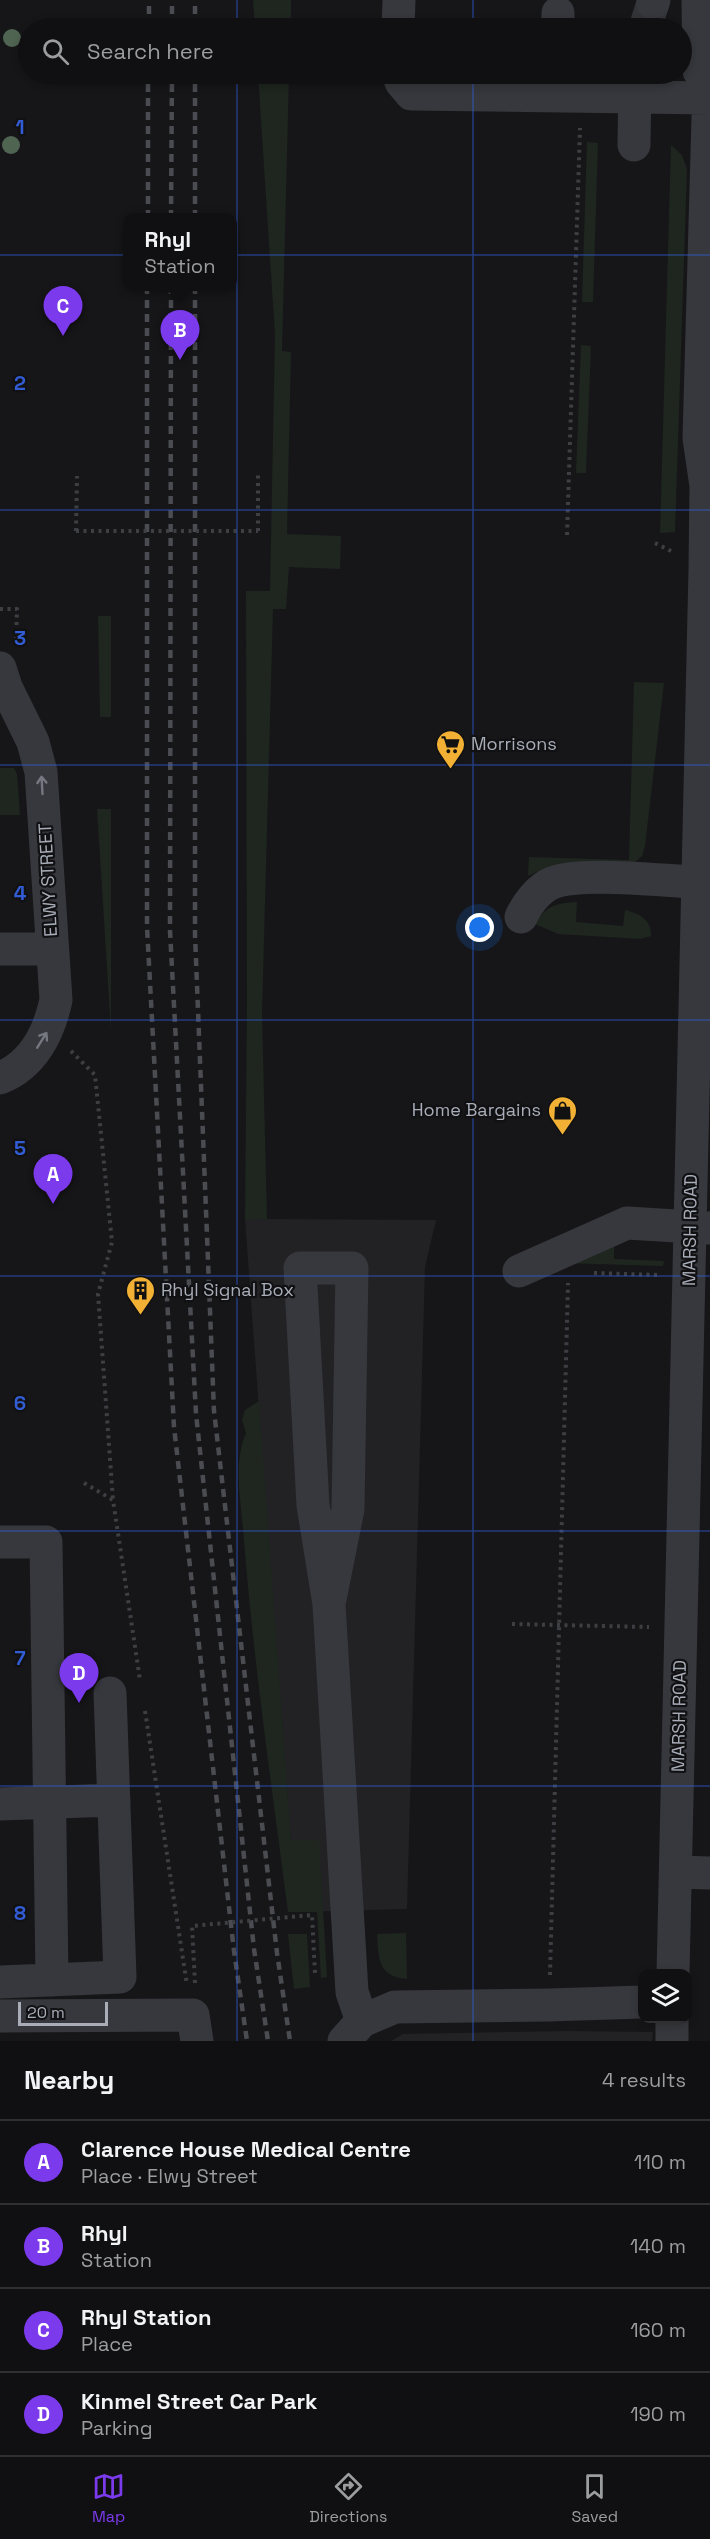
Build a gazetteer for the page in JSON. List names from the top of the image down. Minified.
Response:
{"streets":{"street":["ELWY STREET","MARSH ROAD"]},"one_way":["ELWY STREET"],"places":{"supermarket":["Morrisons"],"shop":["Home Bargains"],"building":["Rhyl Signal Box"]},"scale_bar":"20 m","page":{"search":"Search here","popup":["Rhyl","Station"],"pins":["C","B","A","D"],"scale":"20 m","heading":["Nearby","4 results"],"list":[{"mark":"A","name":"Clarence House Medical Centre","note":"Place · Elwy Street","value":"110 m"},{"mark":"B","name":"Rhyl","note":"Station","value":"140 m"},{"mark":"C","name":"Rhyl Station","note":"Place","value":"160 m"},{"mark":"D","name":"Kinmel Street Car Park","note":"Parking","value":"190 m"}],"nav":["Map","Directions","Saved"]},"grid":{"rows":["1","2","3","4","5","6","7","8"]}}
